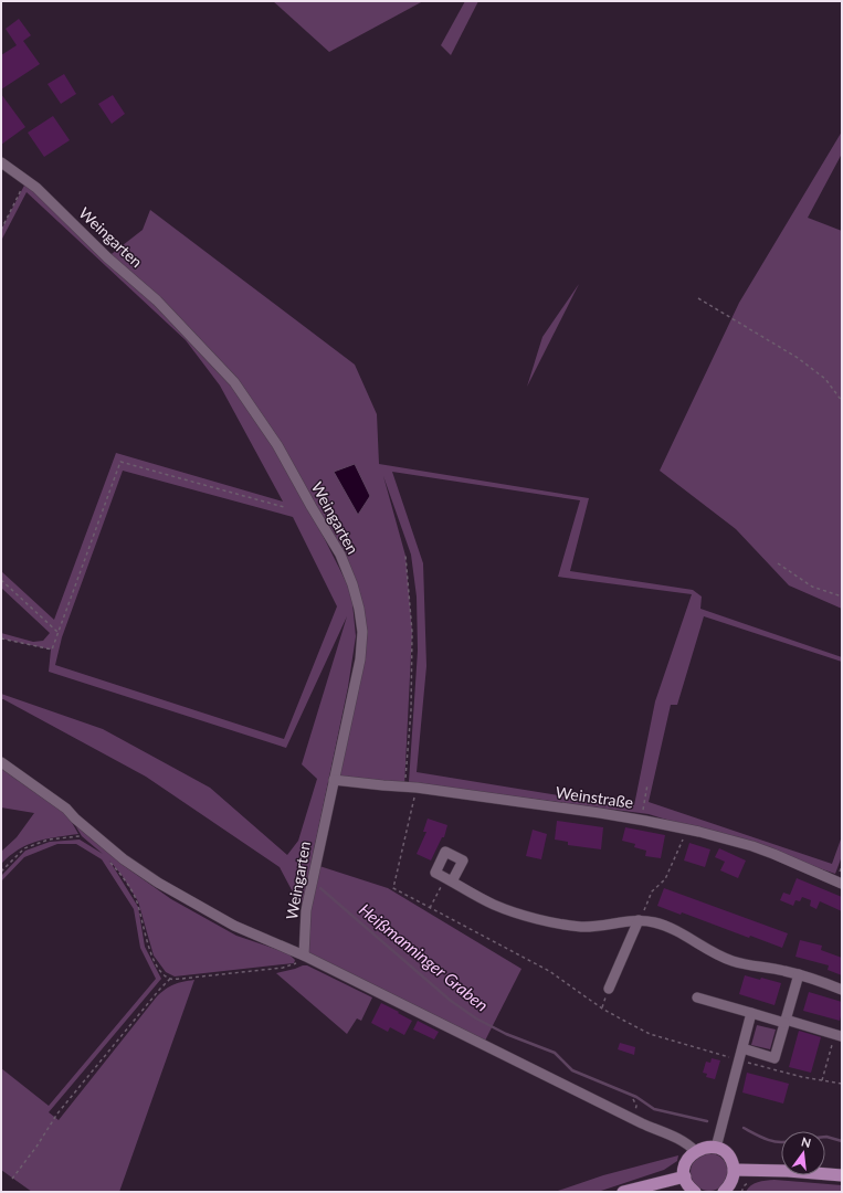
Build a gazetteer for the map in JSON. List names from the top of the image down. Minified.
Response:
{"streets":{"street":["Weingarten","Weinstraße"]},"crossings":[["Weingarten","Weinstraße"]],"water":["Heißmanninger Graben"],"north":"top"}
